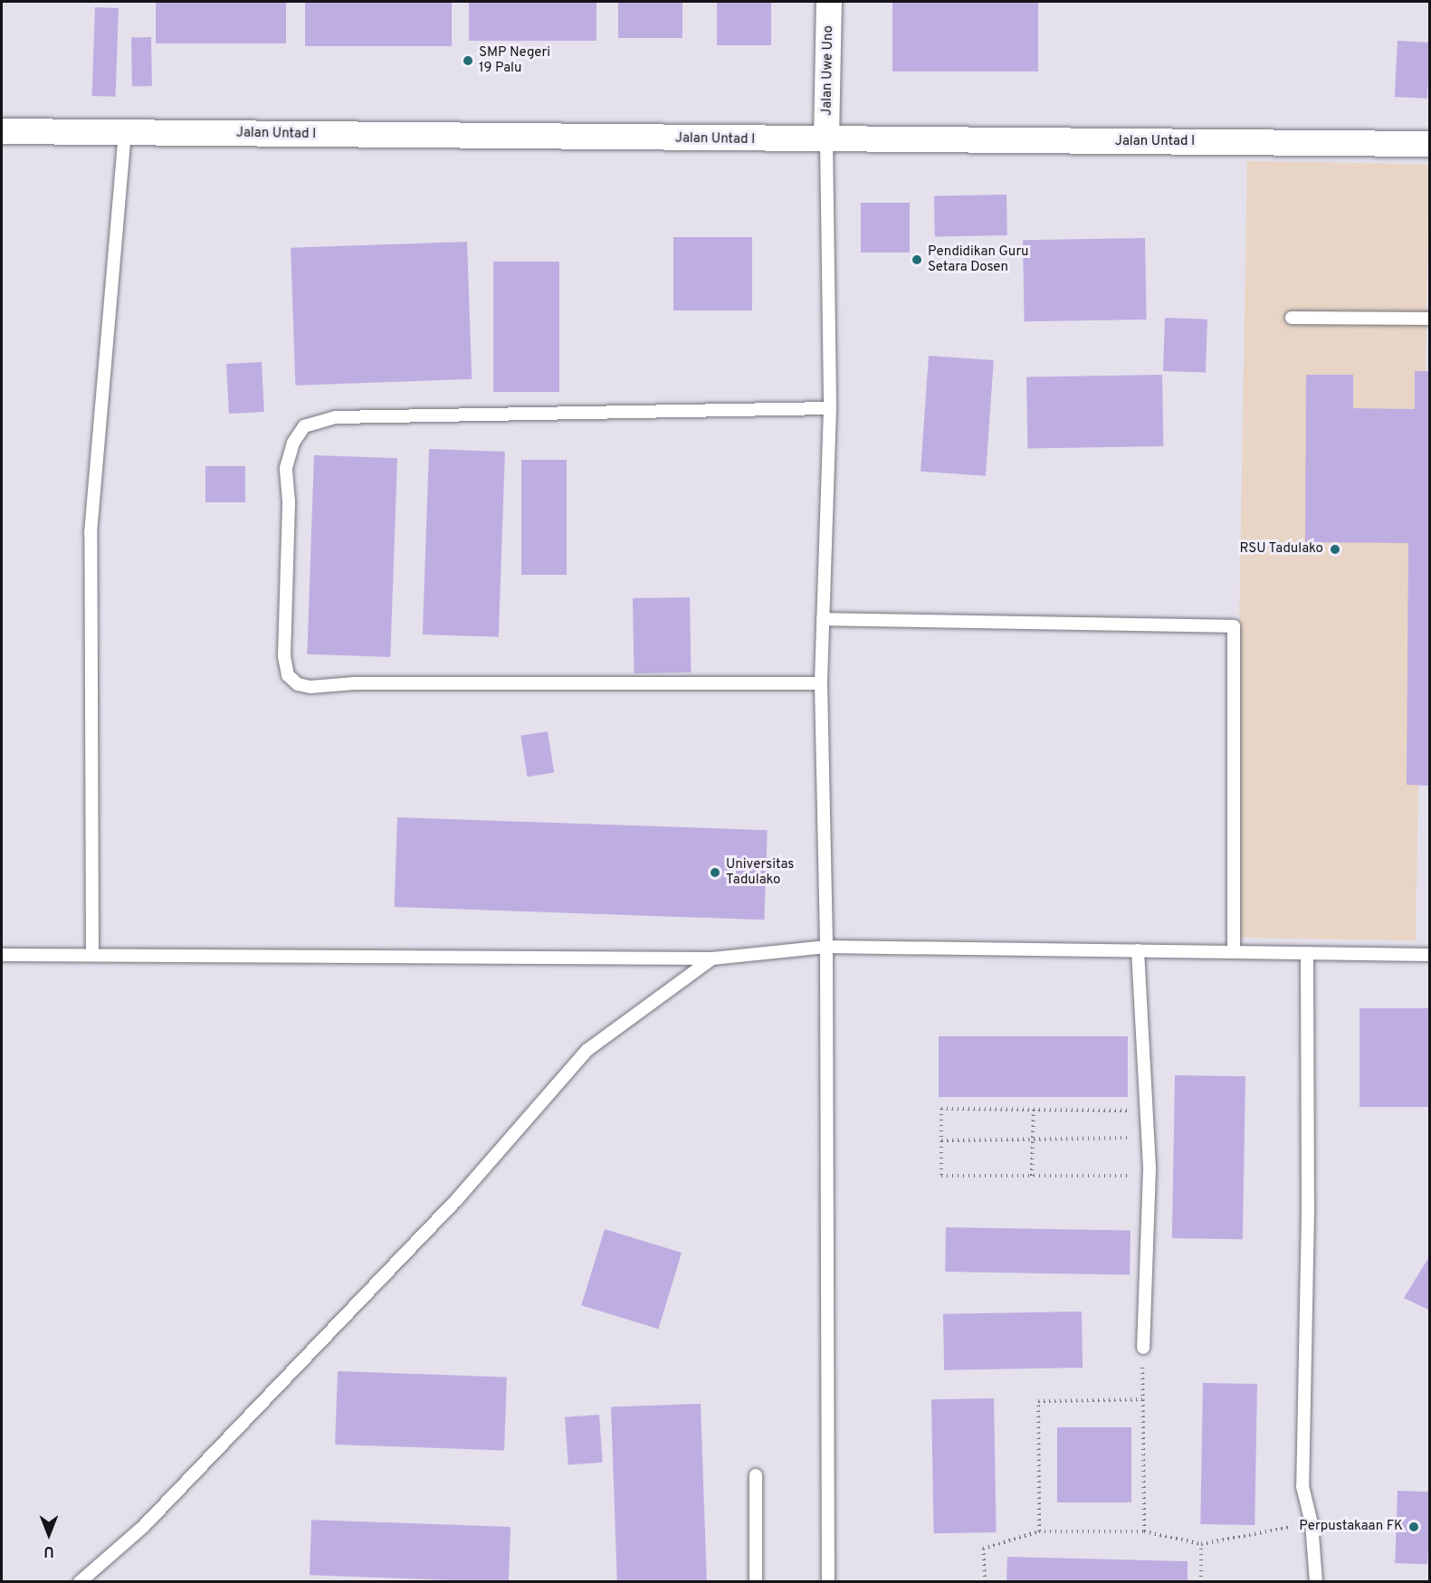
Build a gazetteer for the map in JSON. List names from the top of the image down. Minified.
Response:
{"streets":{"street":["Jalan Uwe Uno","Jalan Untad I"]},"crossings":[["Jalan Uwe Uno","Jalan Untad I"]],"places":["SMP Negeri 19 Palu","Pendidikan Guru Setara Dosen","RSU Tadulako","Universitas Tadulako","Perpustakaan FK"],"north":"bottom"}
